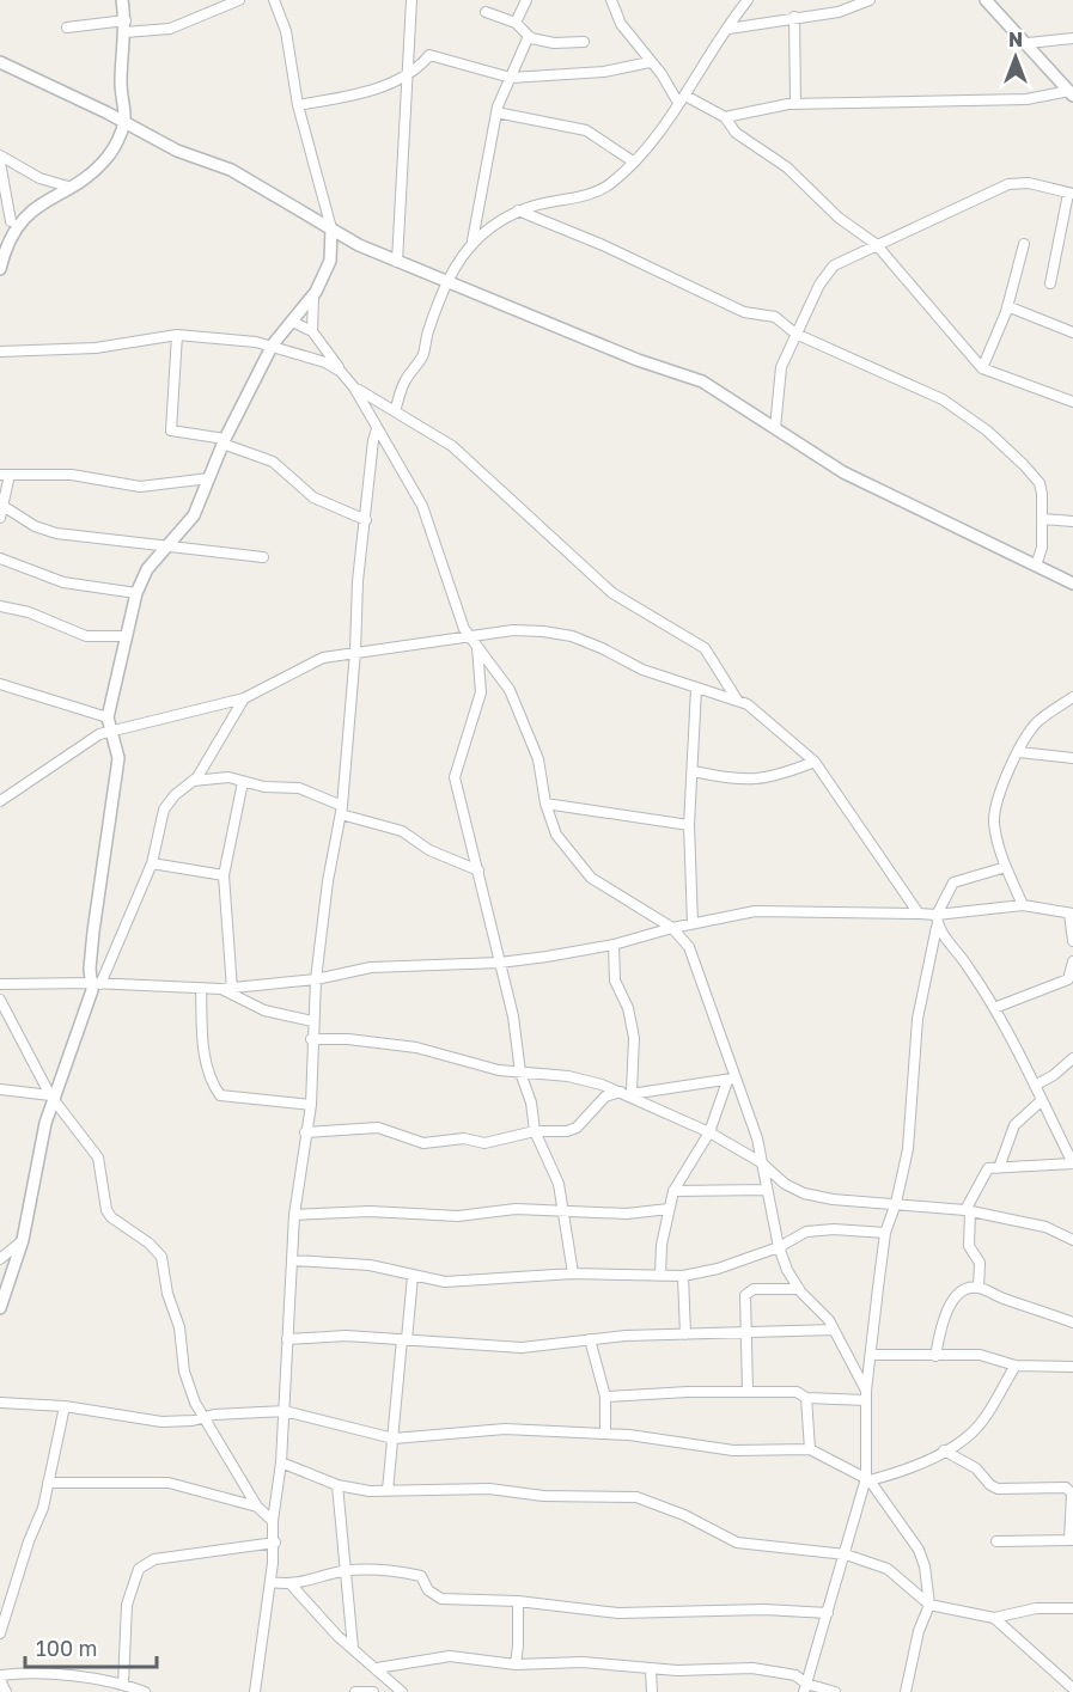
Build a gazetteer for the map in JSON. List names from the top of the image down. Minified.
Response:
{"scale_bar":"100 m","north":"top"}
